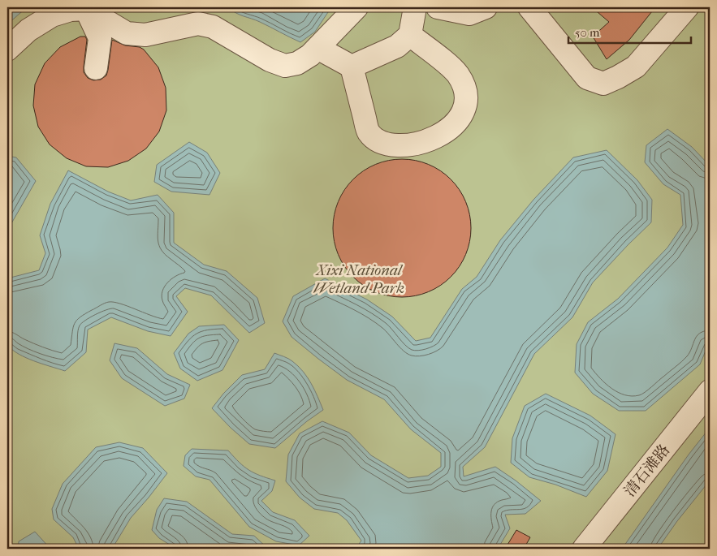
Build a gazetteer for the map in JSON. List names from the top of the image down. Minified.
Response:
{"streets":{"street":["清石滩路"]},"parks":["Xixi National Wetland Park"],"scale_bar":"50 m"}
